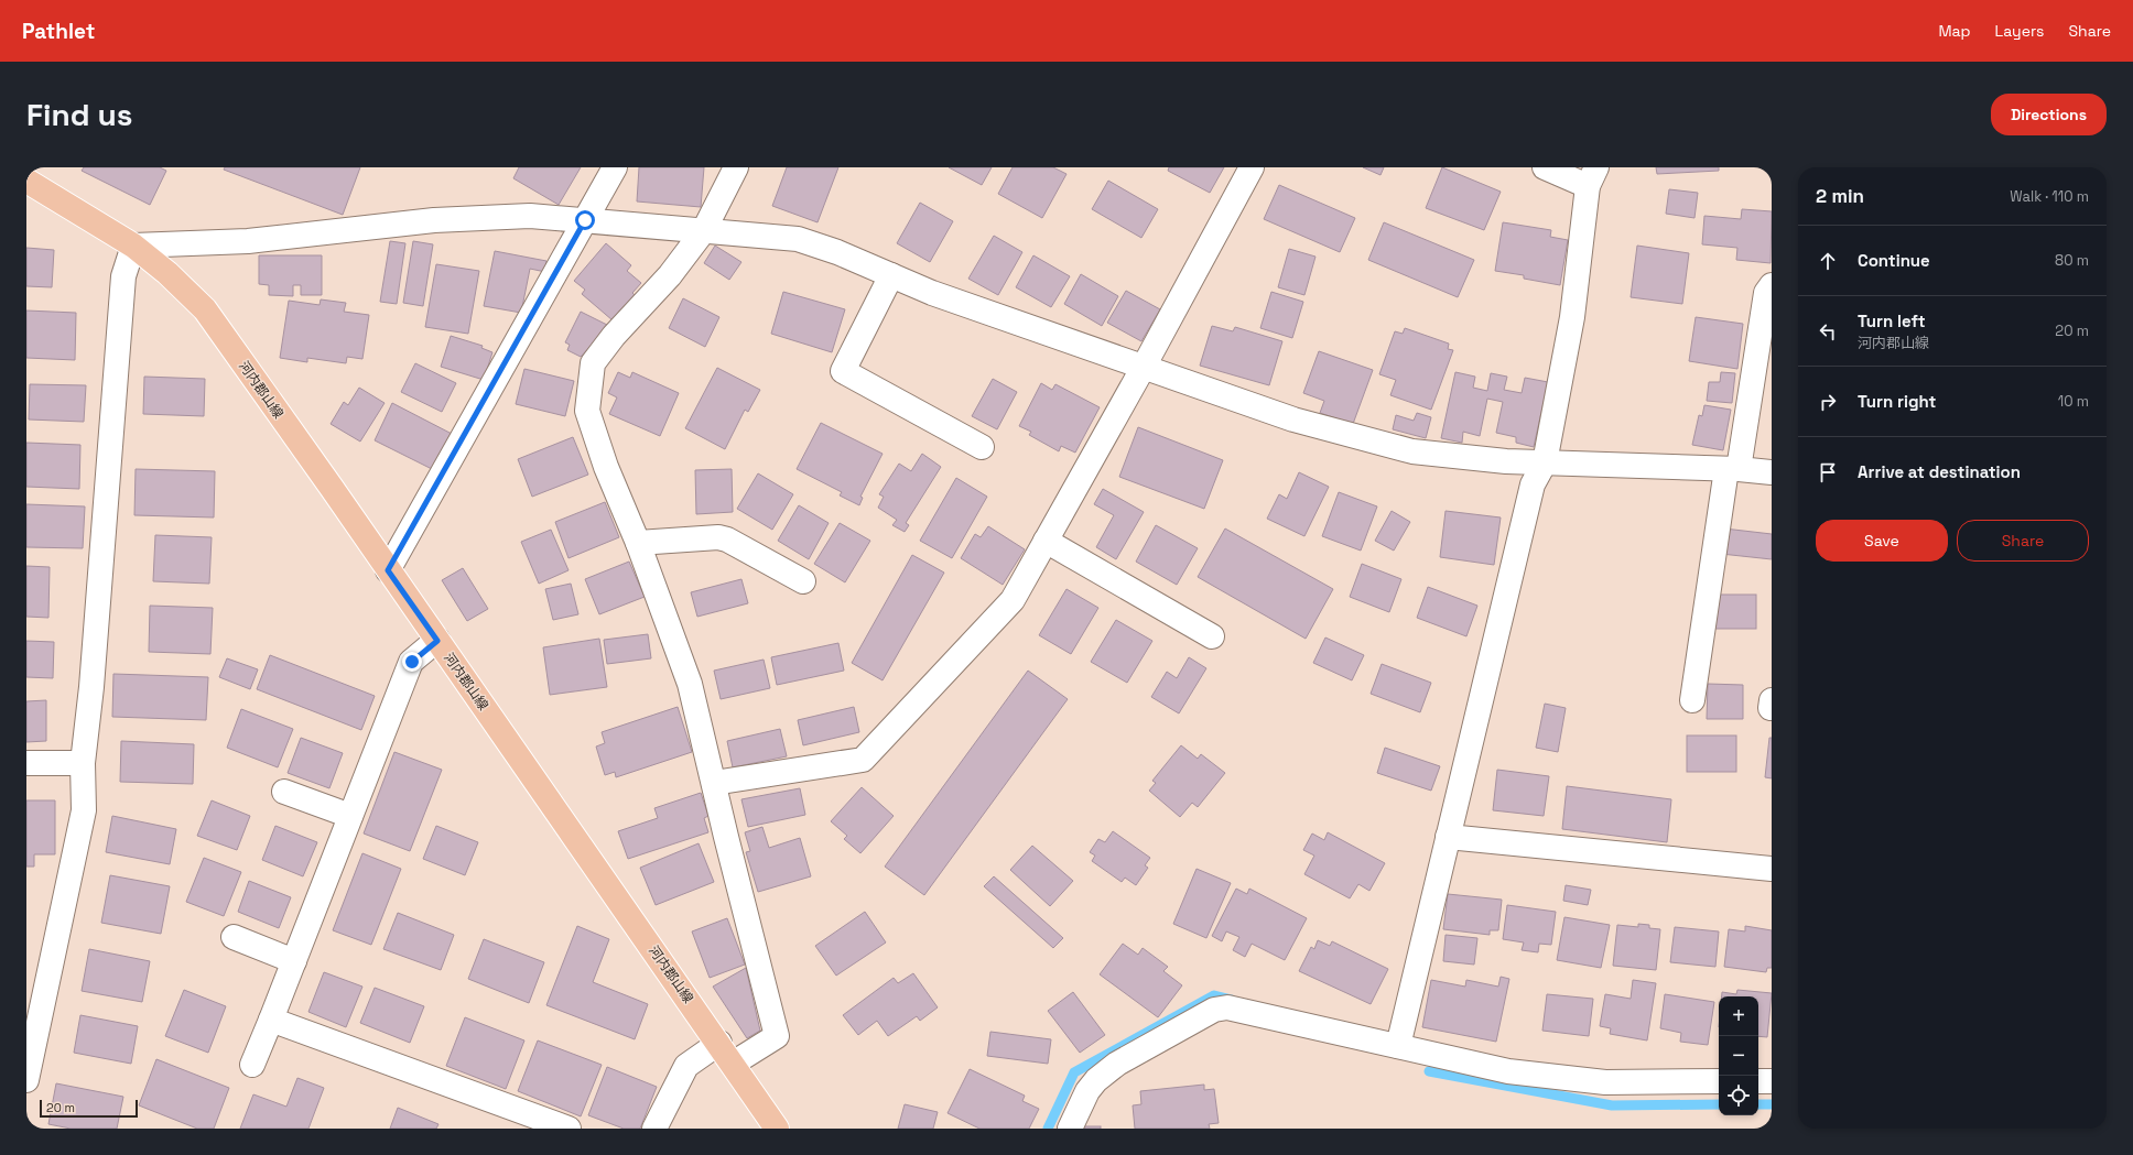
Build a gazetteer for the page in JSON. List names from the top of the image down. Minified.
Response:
{"streets":{"main road":["河内郡山線"]},"scale_bar":"20 m","page":{"header":"Pathlet","nav":["Map","Layers","Share"],"buttons":["Directions",["Save","Share"]],"title":"Find us","heading":["2 min","Walk · 110 m"],"list":[["Continue","80 m"],["Turn left","河内郡山線","20 m"],["Turn right","10 m"],"Arrive at destination"],"map_buttons":["+","−"],"scale":"20 m"}}
